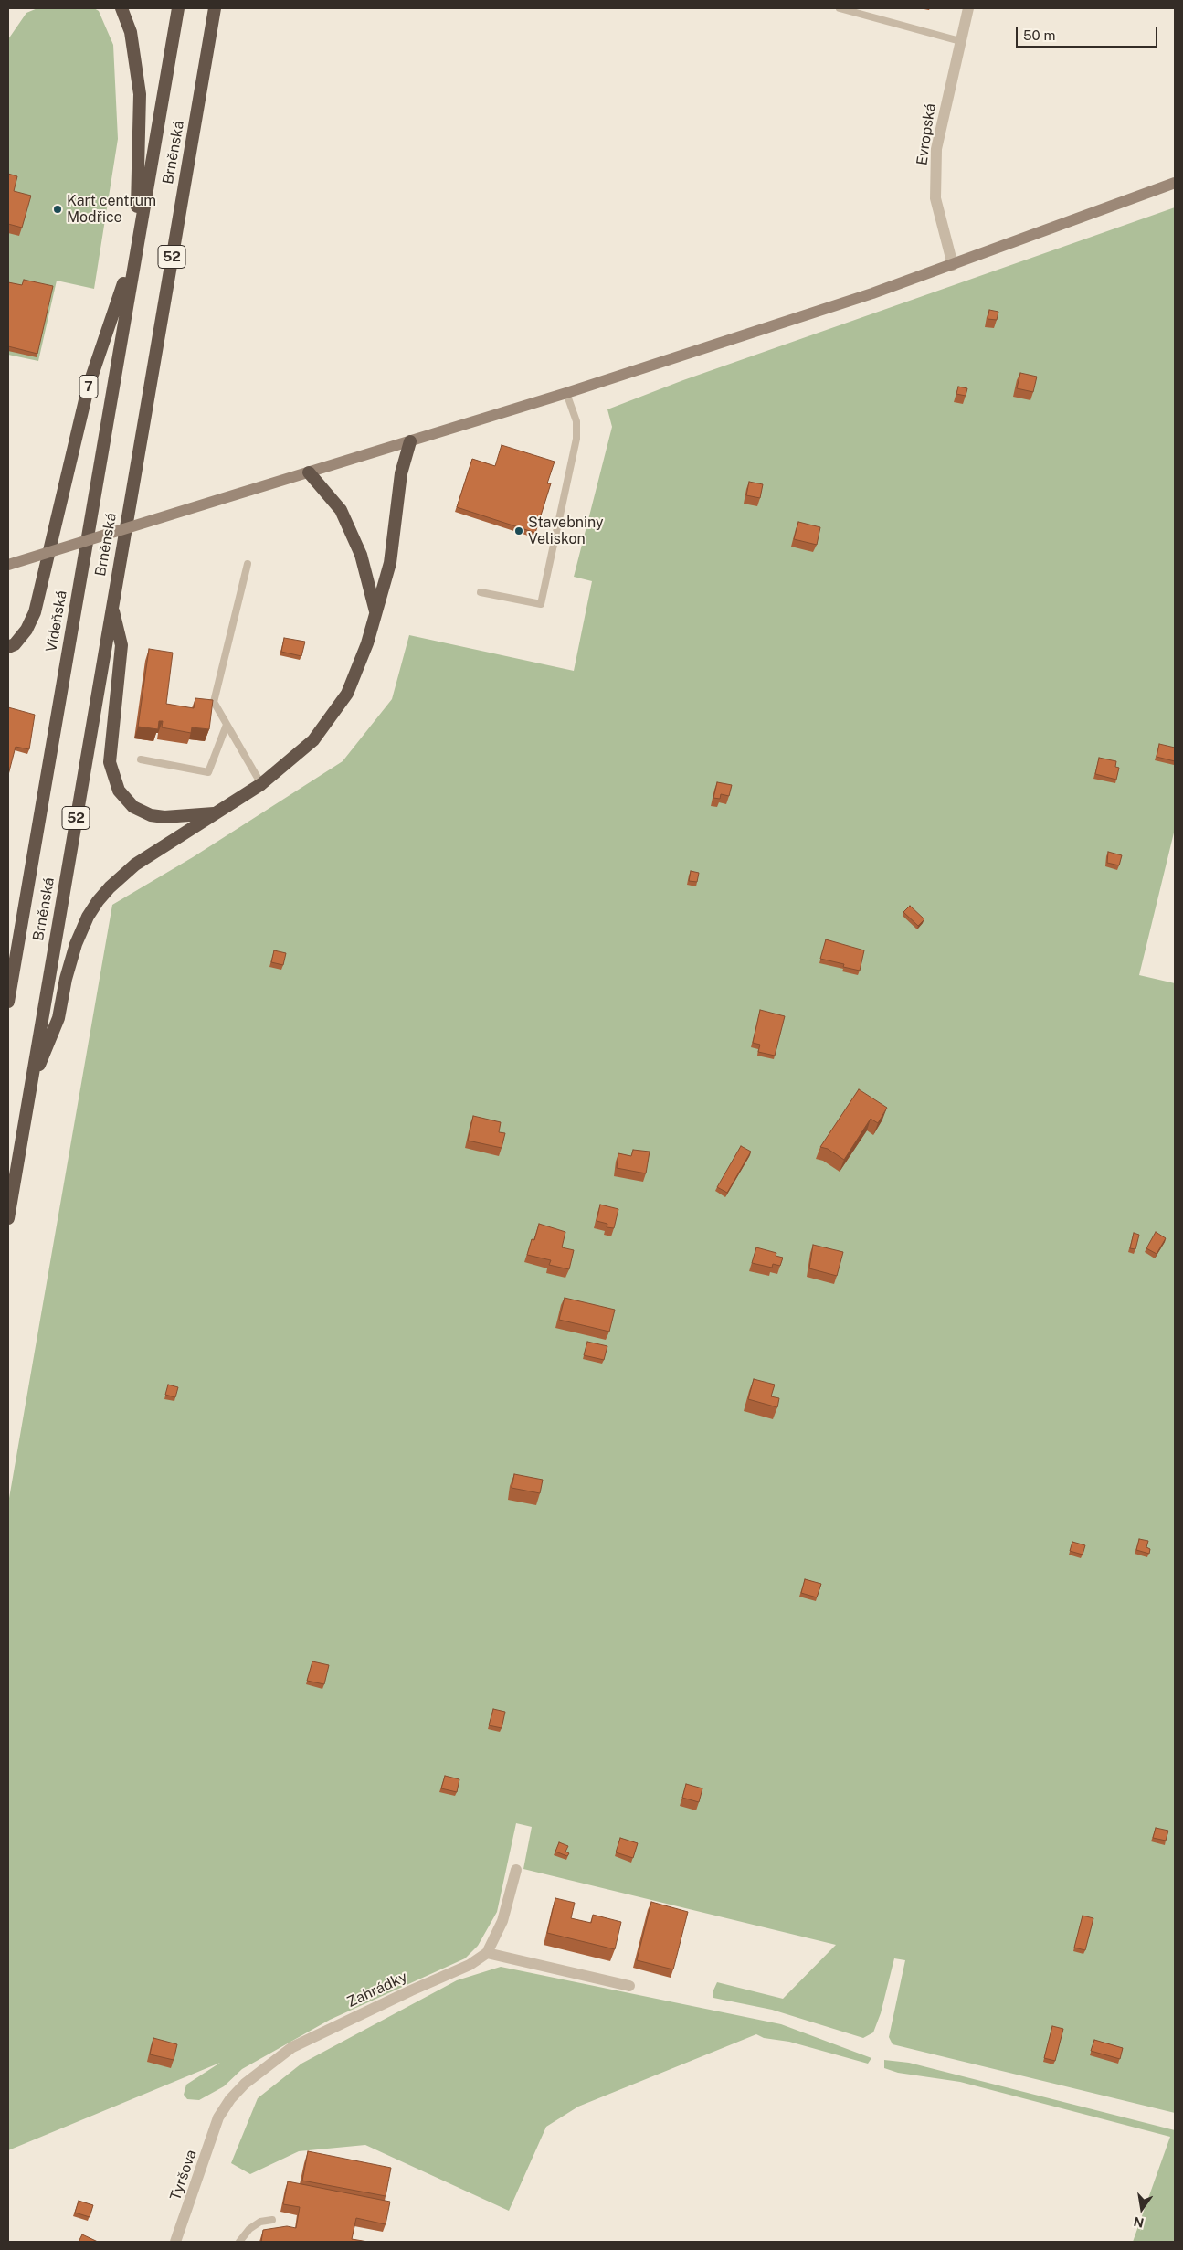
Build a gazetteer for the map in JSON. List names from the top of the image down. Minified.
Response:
{"streets":{"highway":["Brněnská","52","7","Vídeňská"],"street":["Evropská","Zahrádky","Tyršova"]},"crossings":[["Brněnská","52"],["Brněnská","7"],["Brněnská","Vídeňská"],["7","Vídeňská"],["Zahrádky","Tyršova"]],"places":["Kart centrum Modřice","Stavebniny Veliskon"],"scale_bar":"50 m","north":"bottom"}
